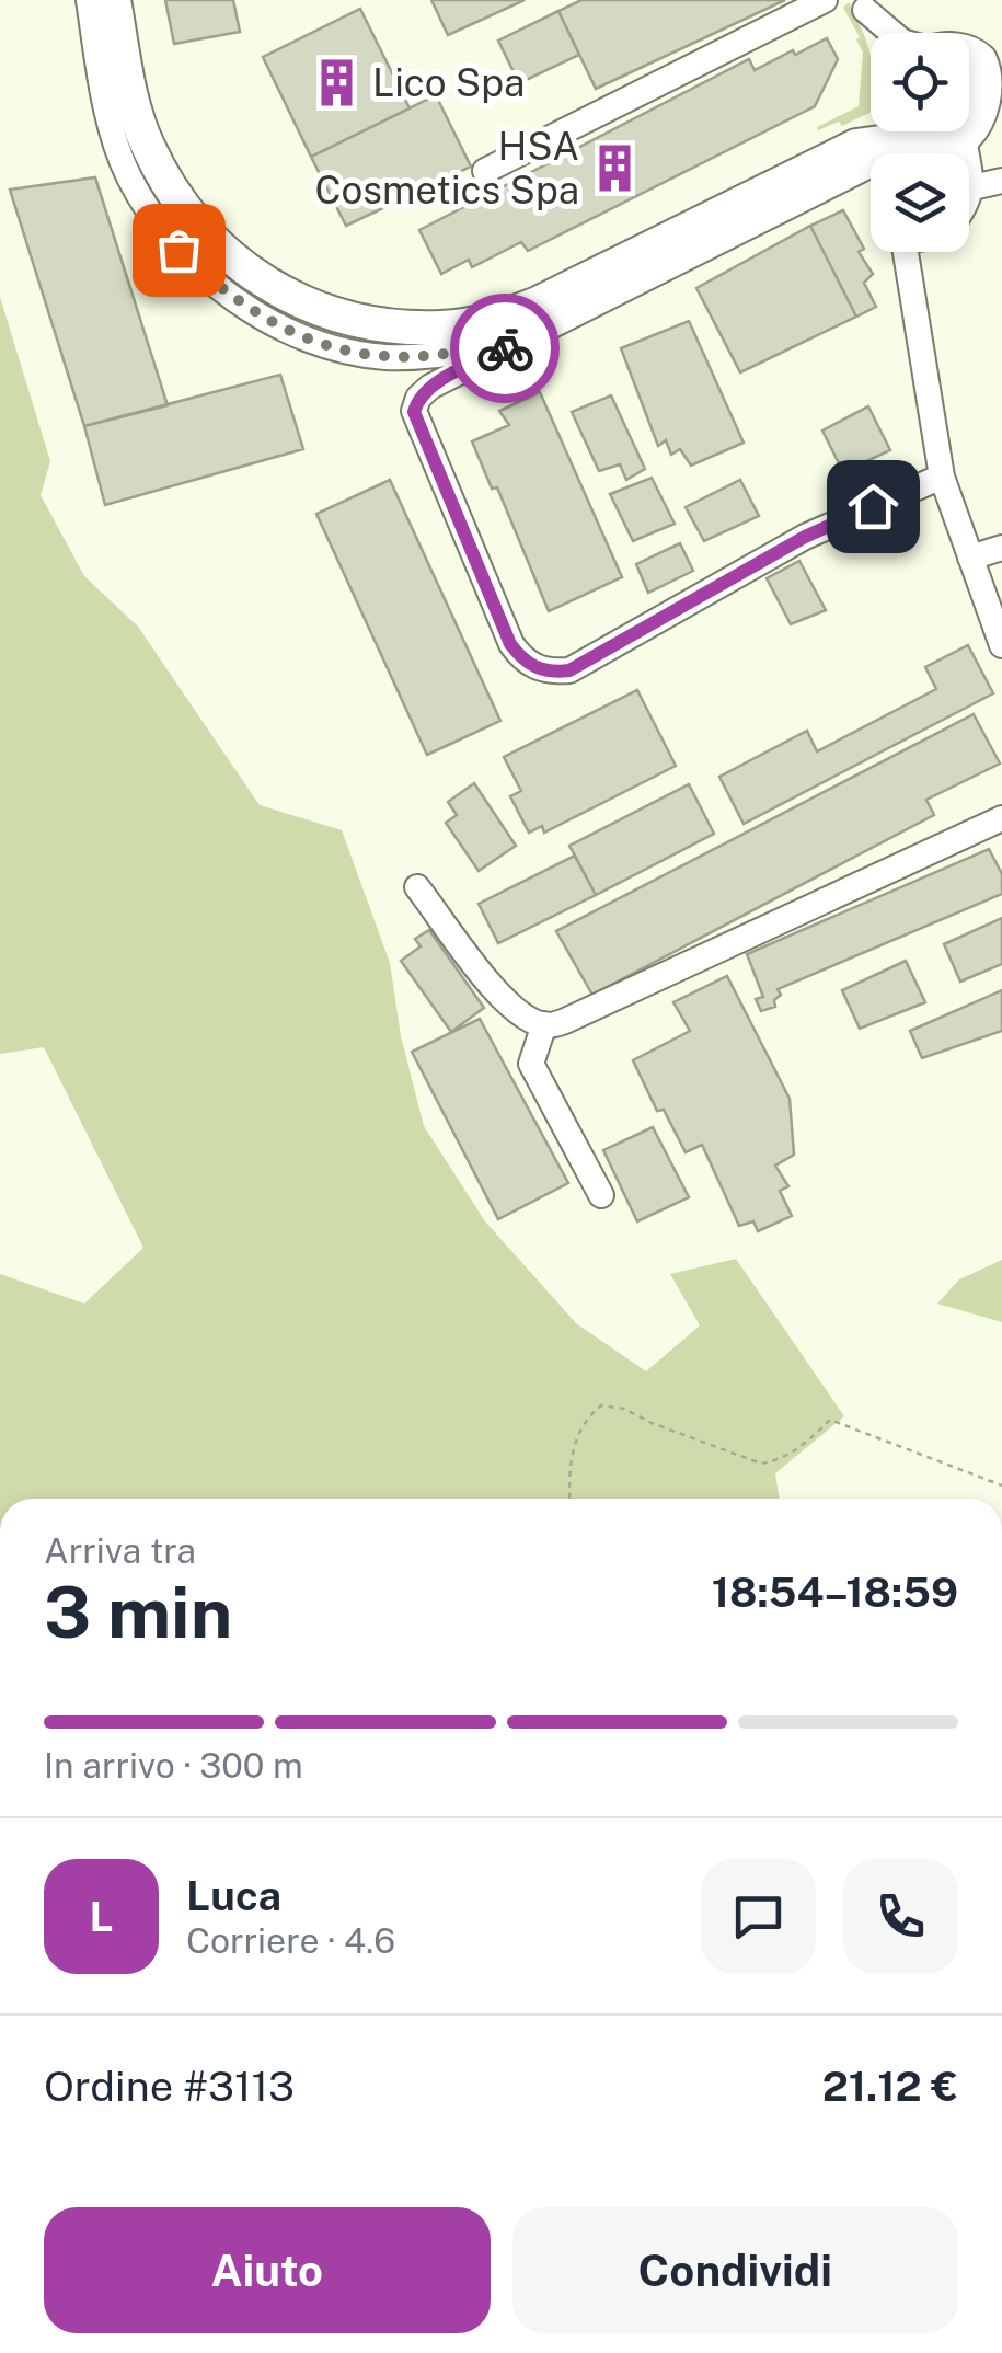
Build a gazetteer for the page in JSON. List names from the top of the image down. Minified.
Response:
{"places":{"building":["Lico Spa","HSA Cosmetics Spa"]},"page":{"heading":["3 min","Arriva tra","18:54–18:59"],"panel":["Luca","Corriere · 4.6","Ordine #3113","21.12 €"],"bar":"In arrivo · 300 m","round":"L","buttons":["Aiuto","Condividi"]}}
